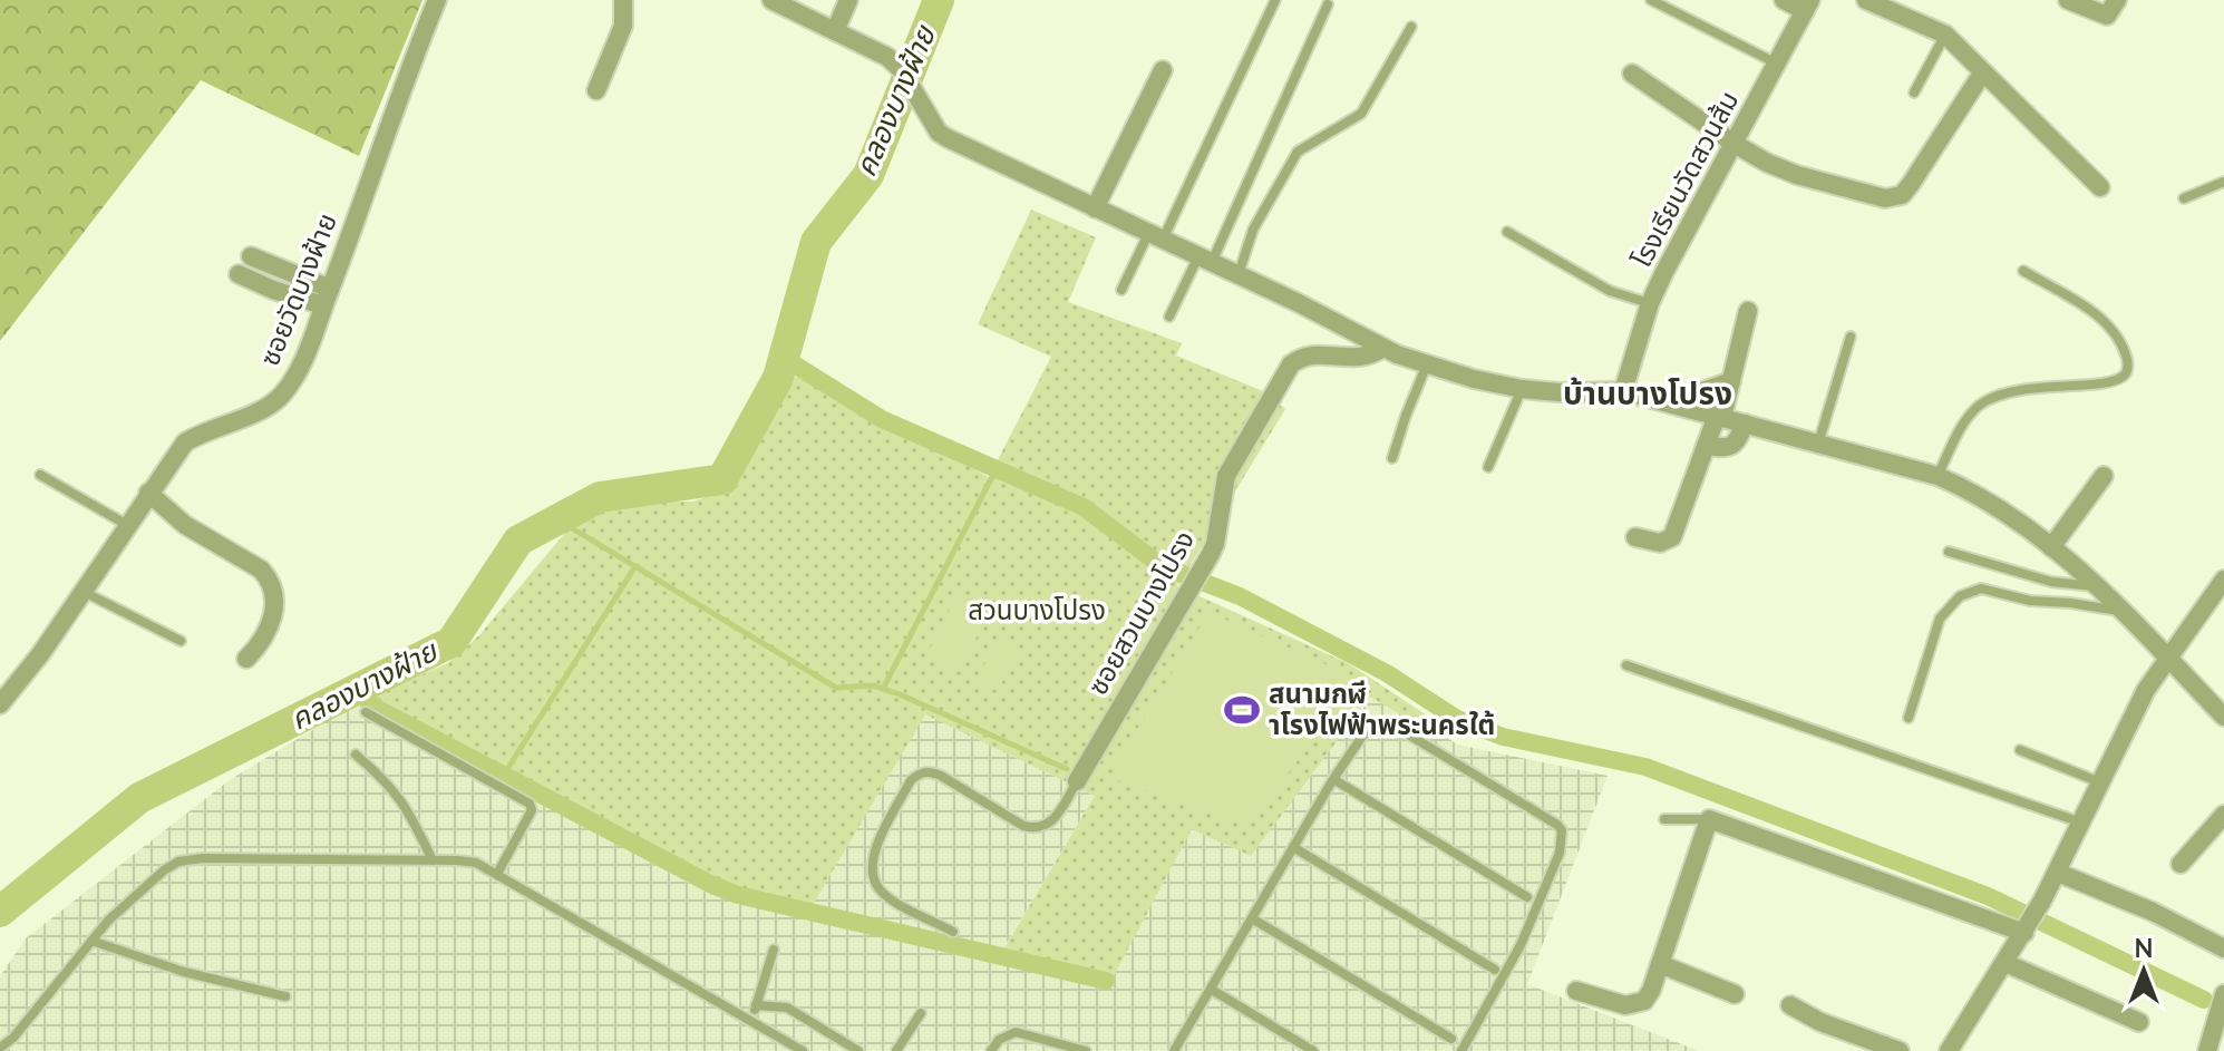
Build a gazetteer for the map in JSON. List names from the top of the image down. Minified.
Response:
{"streets":{"street":["โรงเรียนวัดสวนส้ม","ซอยวัดบางฝ้าย","ซอยสวนบางโปรง"]},"districts":["บ้านบางโปรง"],"water":["คลองบางฝ้าย"],"parks":["สวนบางโปรง"],"places":{"sports":["สนามกฬี าโรงไฟฟ้าพระนครใต้"]},"north":"top"}
